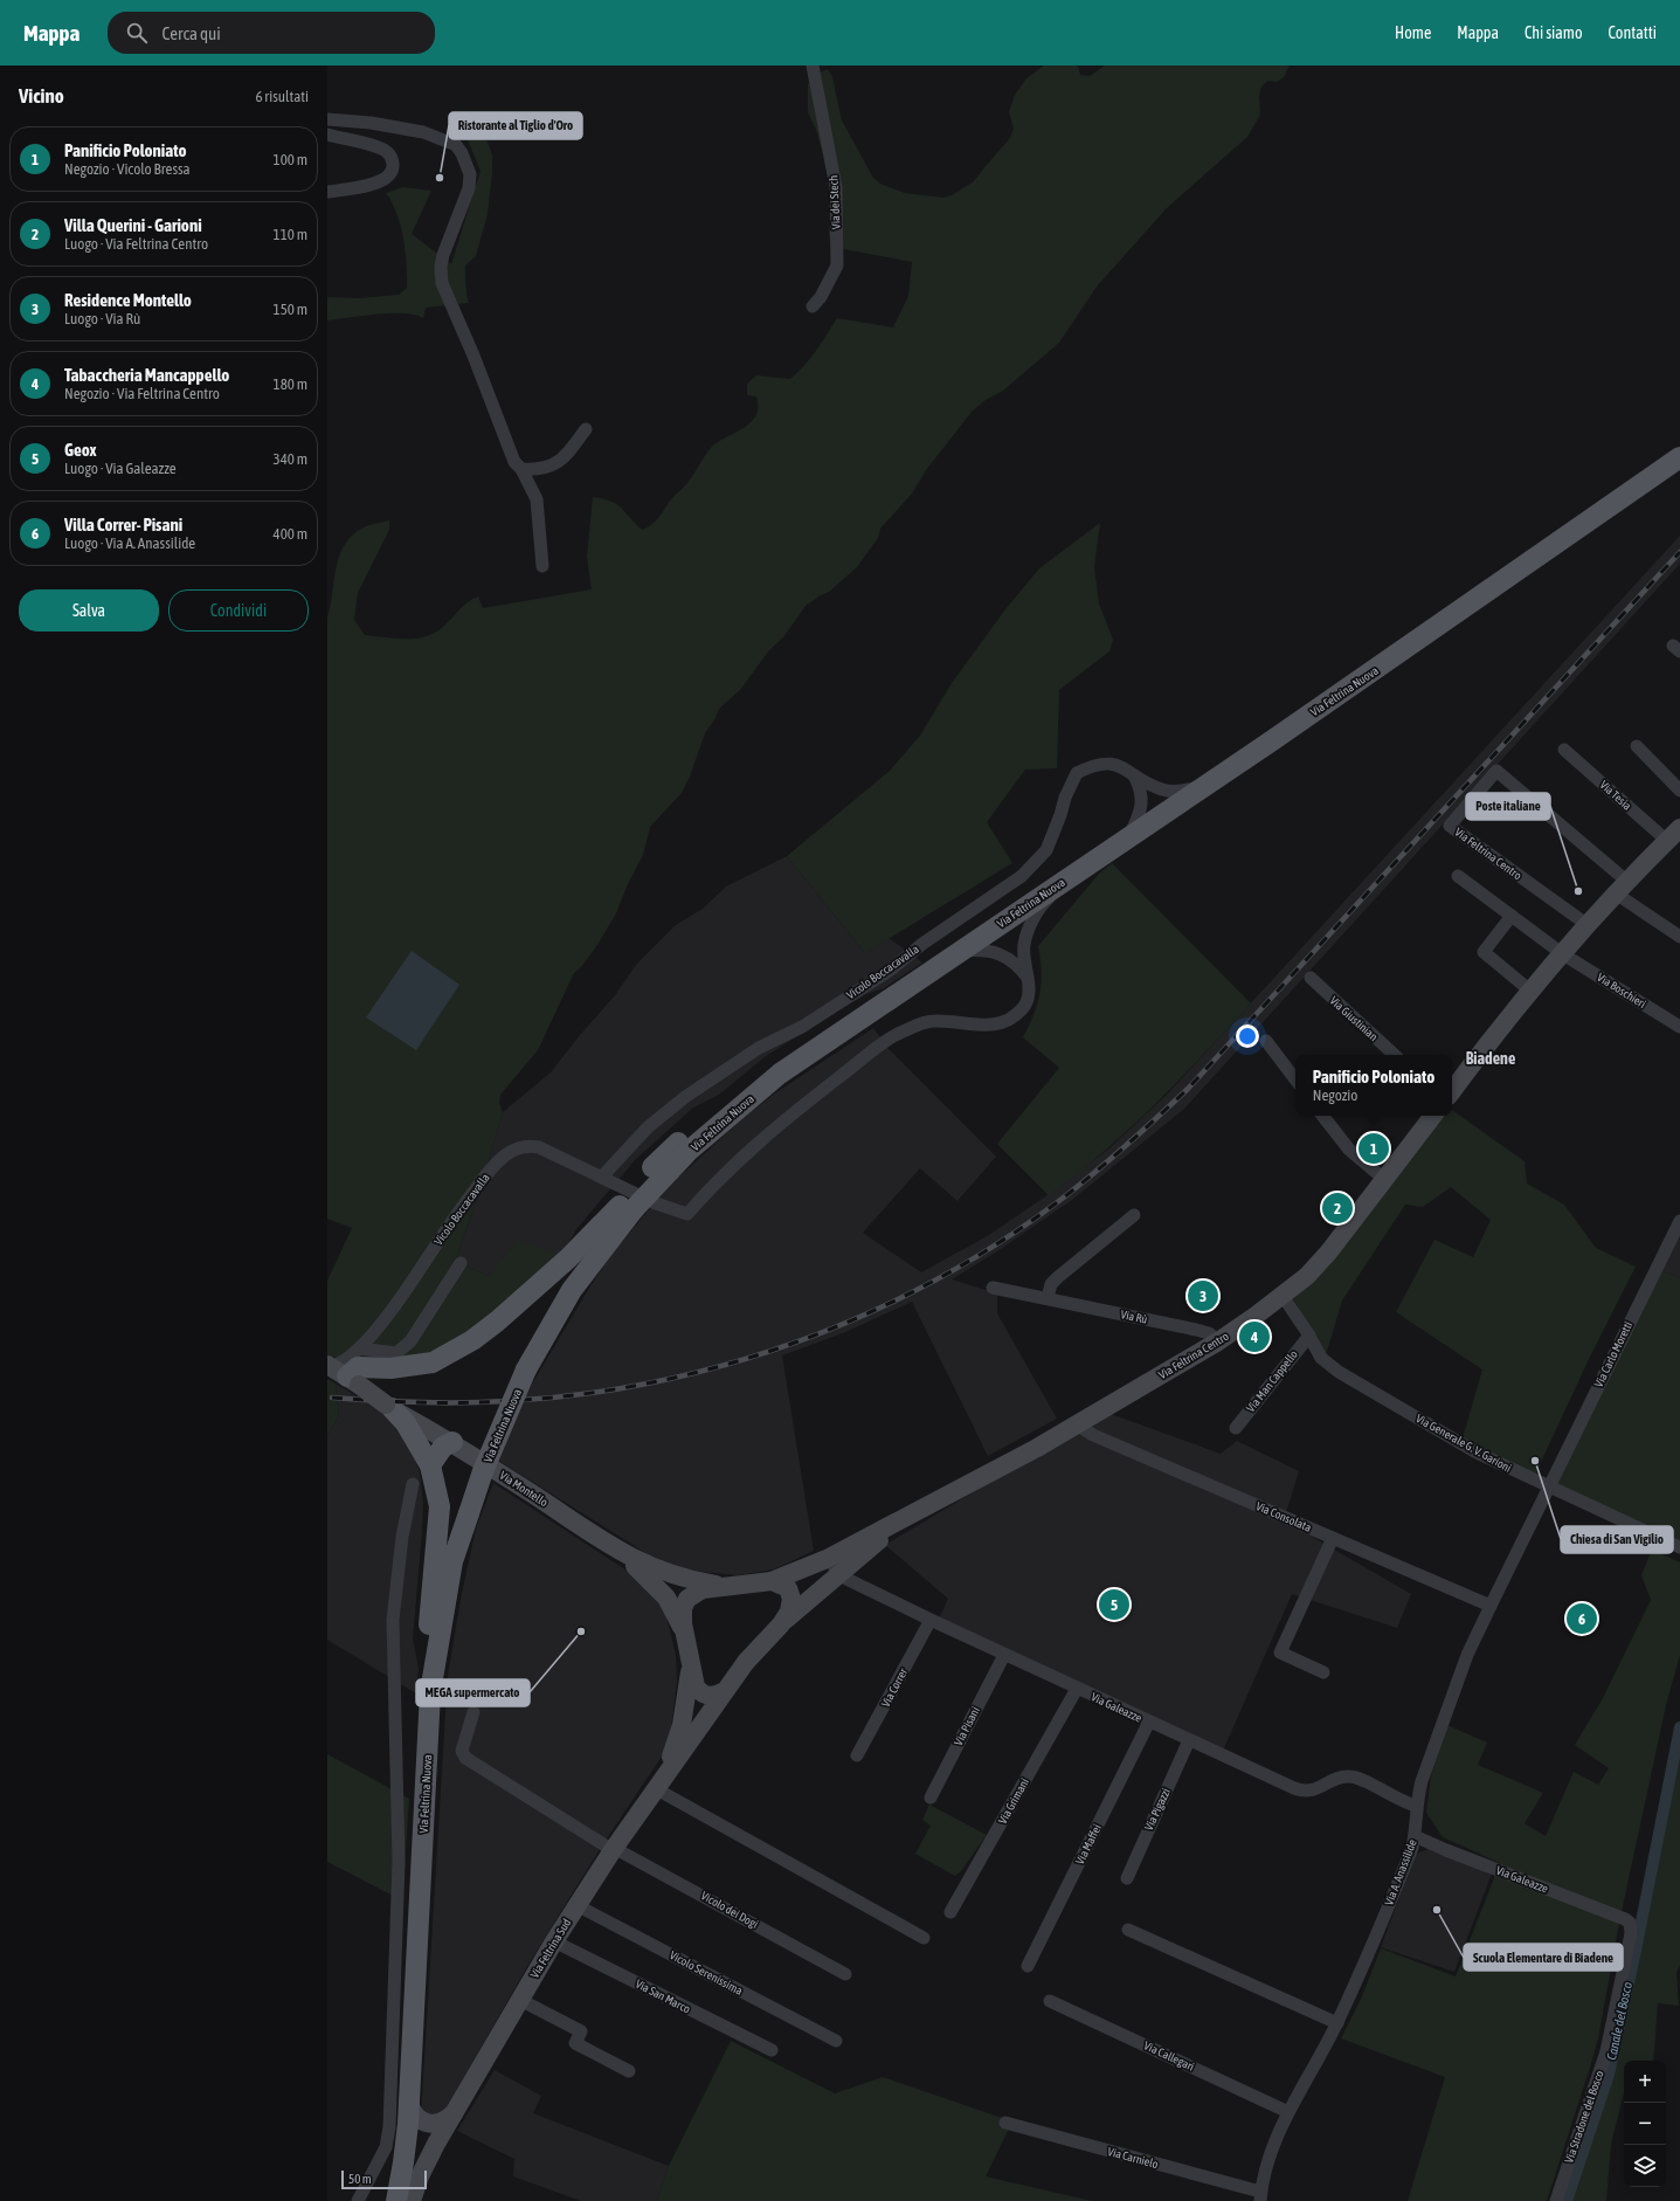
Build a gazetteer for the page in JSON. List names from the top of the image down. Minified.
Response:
{"streets":{"main road":["Via Feltrina Nuova","Via Feltrina Centro","Via Montello","Via Feltrina Sud"],"street":["Via dei Stech","Via Tesia","Vicolo Boccacavalla","Via Boschieri","Via Giustinian","Via Rù","Via Carlo Moretti","Via Man Cappello","Via Generale G. V. Garioni","Via Consolata","Via Correr","Via Galeazze","Via Pisani","Via Grimani","Via Pigazzi","Via Maffei","Via A. Anassilide","Vicolo dei Dogi","Vicolo Serenissima","Via San Marco","Via Callegari","Via Stradone del Bosco","Via Carnielo"]},"crossings":[["Via Feltrina Nuova","Vicolo Boccacavalla"],["Via Feltrina Centro","Via Rù"],["Via Feltrina Centro","Via Generale G. V. Garioni"],["Via Feltrina Centro","Via Consolata"],["Via Feltrina Centro","Via Galeazze"],["Vicolo Boccacavalla","Via Montello"],["Via Carlo Moretti","Via Generale G. V. Garioni"],["Via Carlo Moretti","Via A. Anassilide"],["Via Man Cappello","Via Generale G. V. Garioni"],["Via Generale G. V. Garioni","Via A. Anassilide"],["Via Consolata","Via A. Anassilide"],["Via Correr","Via Galeazze"],["Via Galeazze","Via Pisani"],["Via Galeazze","Via Grimani"],["Via Galeazze","Via Pigazzi"],["Via Galeazze","Via Maffei"],["Via Galeazze","Via A. Anassilide"],["Via Galeazze","Via Stradone del Bosco"],["Via A. Anassilide","Via Callegari"],["Via A. Anassilide","Via Carnielo"],["Vicolo dei Dogi","Via Feltrina Sud"],["Via Feltrina Sud","Vicolo Serenissima"],["Via Feltrina Sud","Via San Marco"]],"districts":["Biadene"],"water":["Canale del Bosco"],"places":["Ristorante al Tiglio d'Oro","Poste italiane","Chiesa di San Vigilio","MEGA supermercato","Scuola Elementare di Biadene"],"scale_bar":"50 m","page":{"header":"Mappa","search":"Cerca qui","nav":["Home","Mappa","Chi siamo","Contatti"],"heading":["Vicino","6 risultati"],"list":[{"mark":"1","name":"Panificio Poloniato","note":"Negozio · Vicolo Bressa","value":"100 m"},{"mark":"2","name":"Villa Querini - Garioni","note":"Luogo · Via Feltrina Centro","value":"110 m"},{"mark":"3","name":"Residence Montello","note":"Luogo · Via Rù","value":"150 m"},{"mark":"4","name":"Tabaccheria Mancappello","note":"Negozio · Via Feltrina Centro","value":"180 m"},{"mark":"5","name":"Geox","note":"Luogo · Via Galeazze","value":"340 m"},{"mark":"6","name":"Villa Correr- Pisani","note":"Luogo · Via A. Anassilide","value":"400 m"}],"buttons":["Salva","Condividi"],"popup":["Panificio Poloniato","Negozio"],"pins":["1","2","3","4","5","6"],"map_buttons":["+","−"],"scale":"50 m"}}
